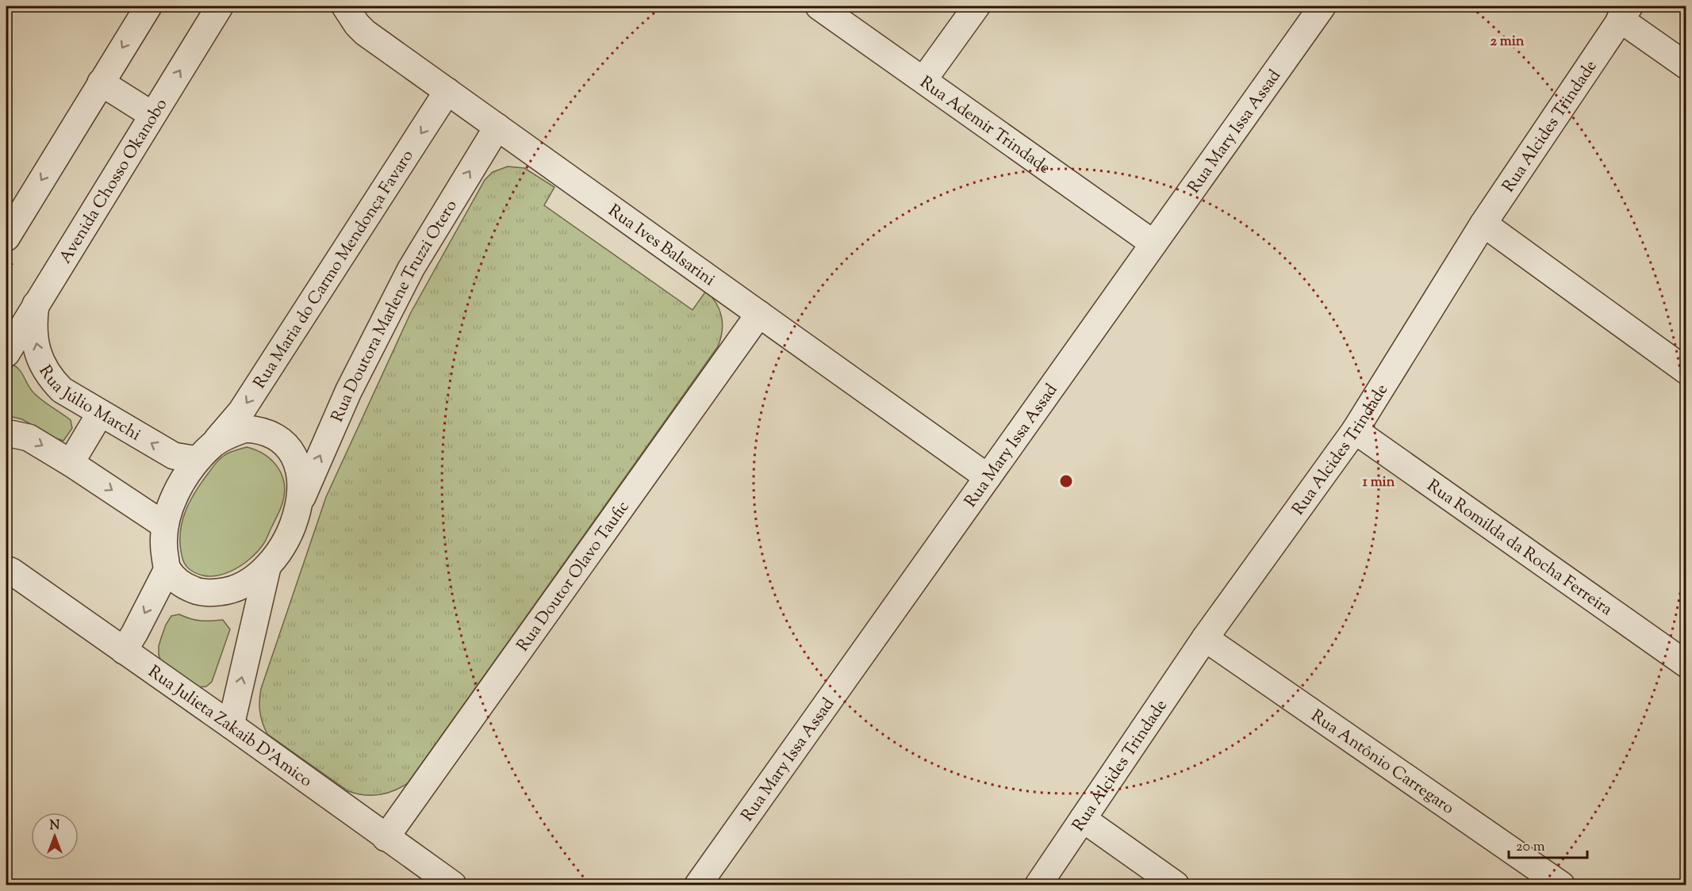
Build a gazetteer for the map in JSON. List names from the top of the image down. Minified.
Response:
{"streets":{"street":["Rua Ademir Trindade","Rua Alcides Trindade","Rua Mary Issa Assad","Avenida Chosso Okanobo","Rua Ives Balsarini","Rua Maria do Carmo Mendonça Favaro","Rua Doutora Marlene Truzzi Otero","Rua Júlio Marchi","Rua Romilda da Rocha Ferreira","Rua Doutor Olavo Taufic","Rua Julieta Zakaib D'Amico","Rua Antônio Carregaro"]},"crossings":[["Rua Ademir Trindade","Rua Mary Issa Assad"],["Rua Alcides Trindade","Rua Romilda da Rocha Ferreira"],["Rua Alcides Trindade","Rua Antônio Carregaro"],["Rua Mary Issa Assad","Rua Ives Balsarini"],["Avenida Chosso Okanobo","Rua Júlio Marchi"],["Rua Ives Balsarini","Rua Maria do Carmo Mendonça Favaro"],["Rua Ives Balsarini","Rua Doutora Marlene Truzzi Otero"],["Rua Ives Balsarini","Rua Doutor Olavo Taufic"],["Rua Maria do Carmo Mendonça Favaro","Rua Doutora Marlene Truzzi Otero"],["Rua Maria do Carmo Mendonça Favaro","Rua Júlio Marchi"],["Rua Doutora Marlene Truzzi Otero","Rua Júlio Marchi"],["Rua Doutor Olavo Taufic","Rua Julieta Zakaib D'Amico"]],"one_way":["Rua Maria do Carmo Mendonça Favaro","Rua Doutora Marlene Truzzi Otero"],"scale_bar":"20 m","north":"top","rings":["2 min","1 min"]}
